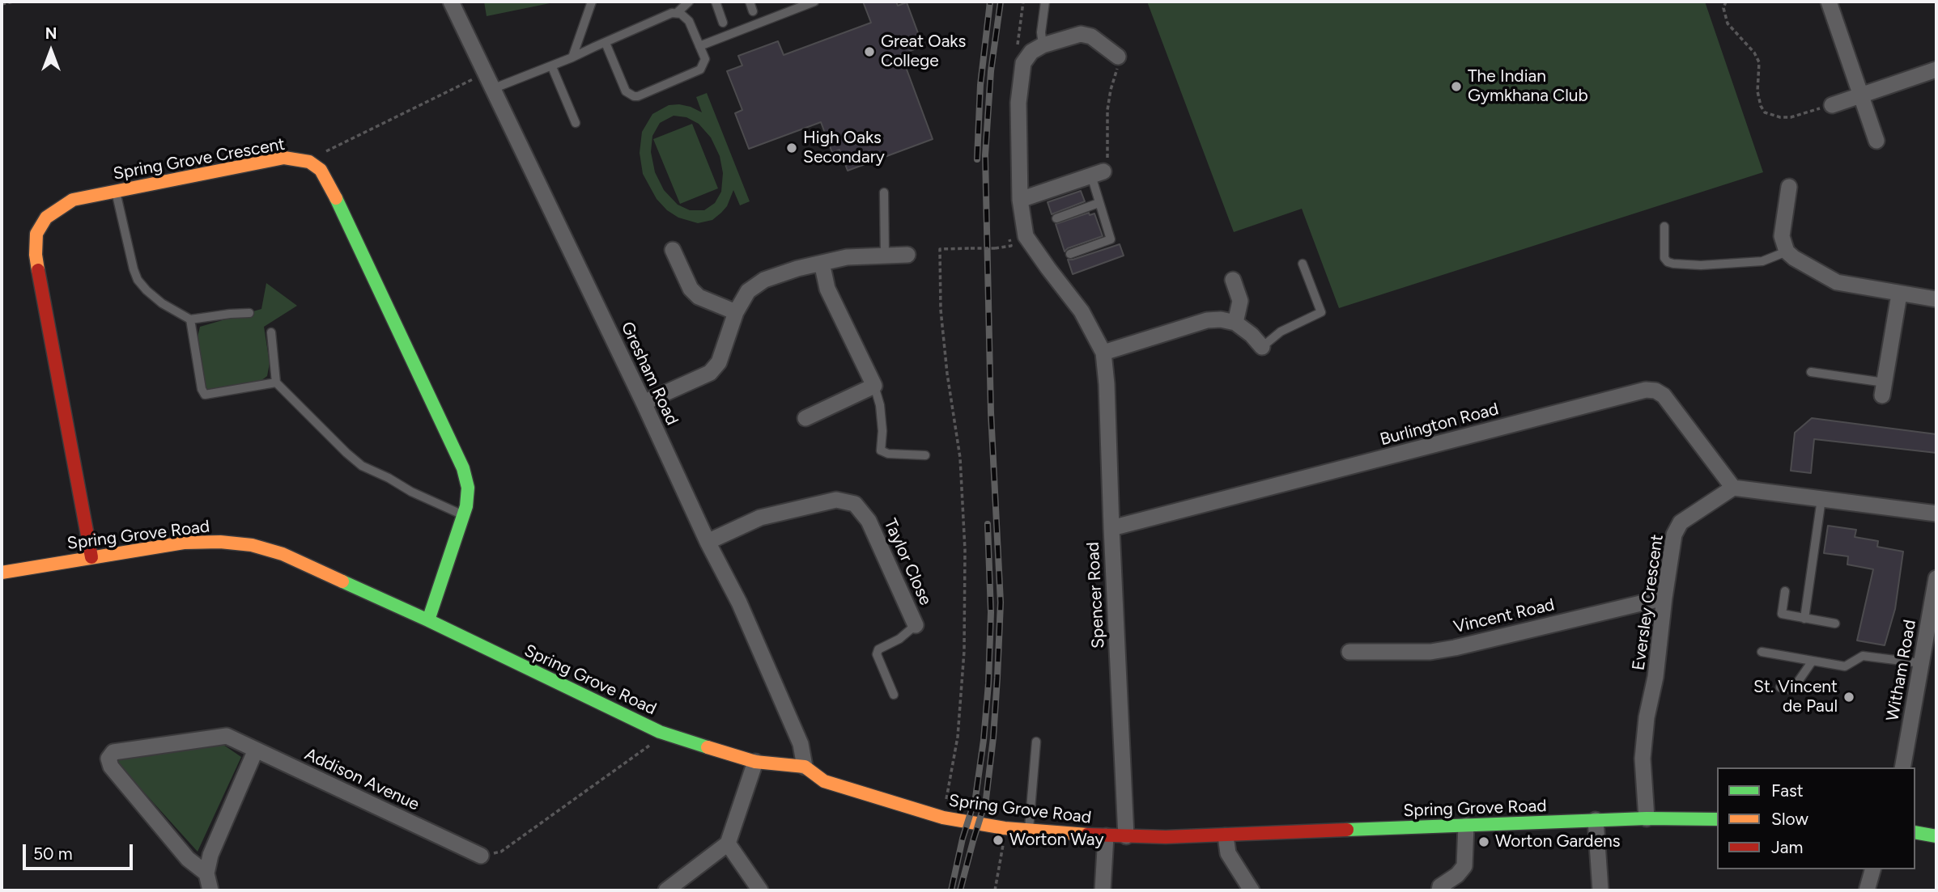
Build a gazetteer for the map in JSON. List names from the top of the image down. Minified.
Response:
{"streets":{"main road":["Spring Grove Crescent","Spring Grove Road"],"street":["Gresham Road","Burlington Road","Taylor Close","Spencer Road","Eversley Crescent","Vincent Road","Witham Road","Addison Avenue"]},"crossings":[["Spring Grove Crescent","Spring Grove Road"],["Gresham Road","Spring Grove Road"],["Gresham Road","Taylor Close"],["Burlington Road","Spencer Road"],["Burlington Road","Eversley Crescent"],["Spring Grove Road","Spencer Road"],["Spring Grove Road","Eversley Crescent"],["Eversley Crescent","Vincent Road"]],"places":["Great Oaks College","The Indian Gymkhana Club","High Oaks Secondary","St. Vincent de Paul","Worton Way","Worton Gardens"],"legend":["Fast","Slow","Jam"],"scale_bar":"50 m","north":"top"}
